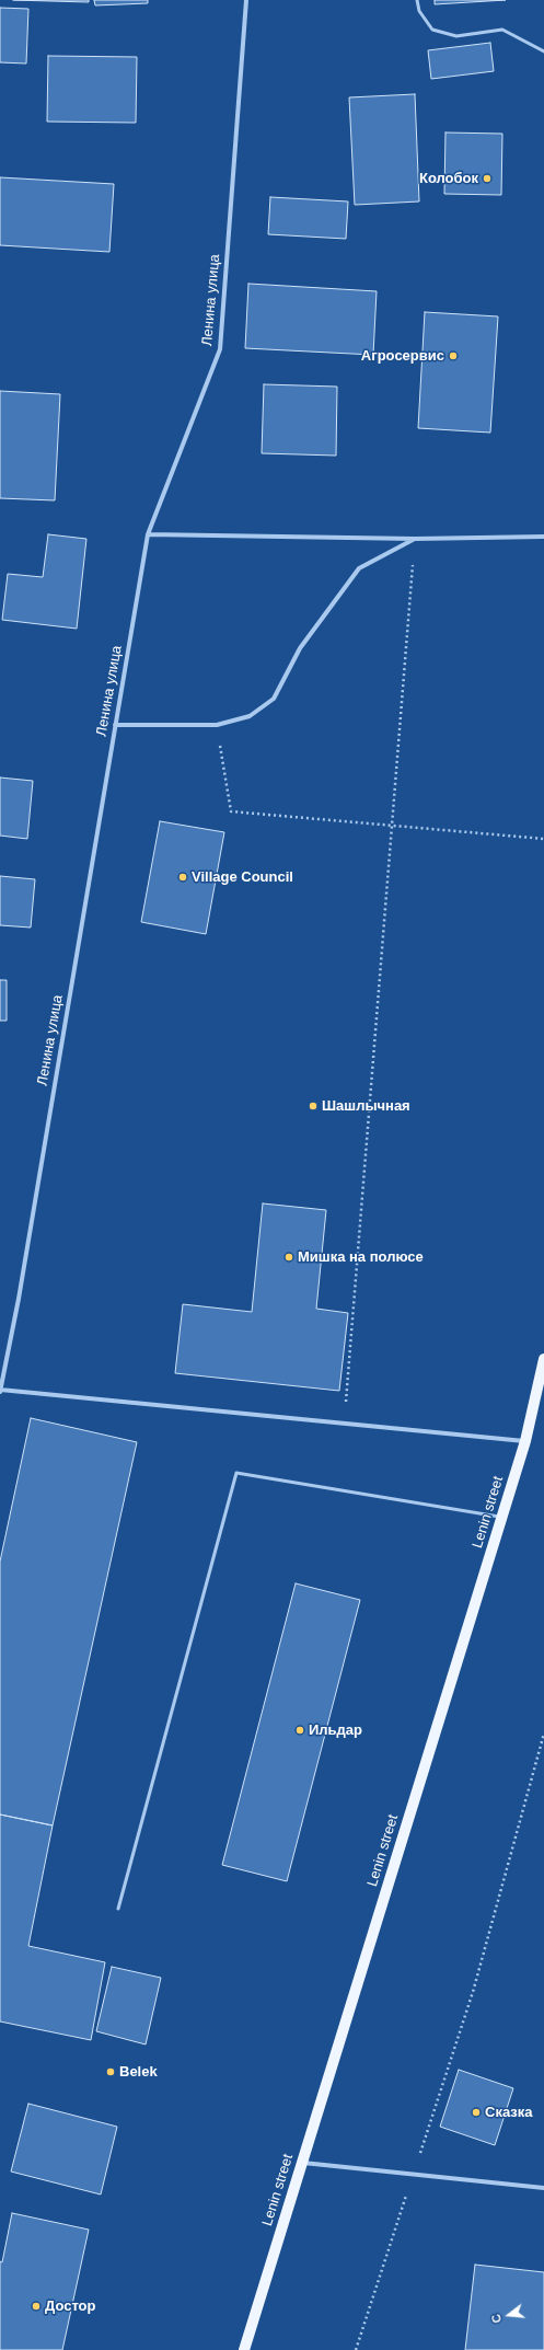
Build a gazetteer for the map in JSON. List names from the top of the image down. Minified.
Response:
{"streets":{"main road":["Lenin street"],"street":["Ленина улица"]},"places":["Колобок","Агросервис","Village Council","Шашлычная","Мишка на полюсе","Ильдар","Belek","Сказка","Достор"],"north":"left"}
